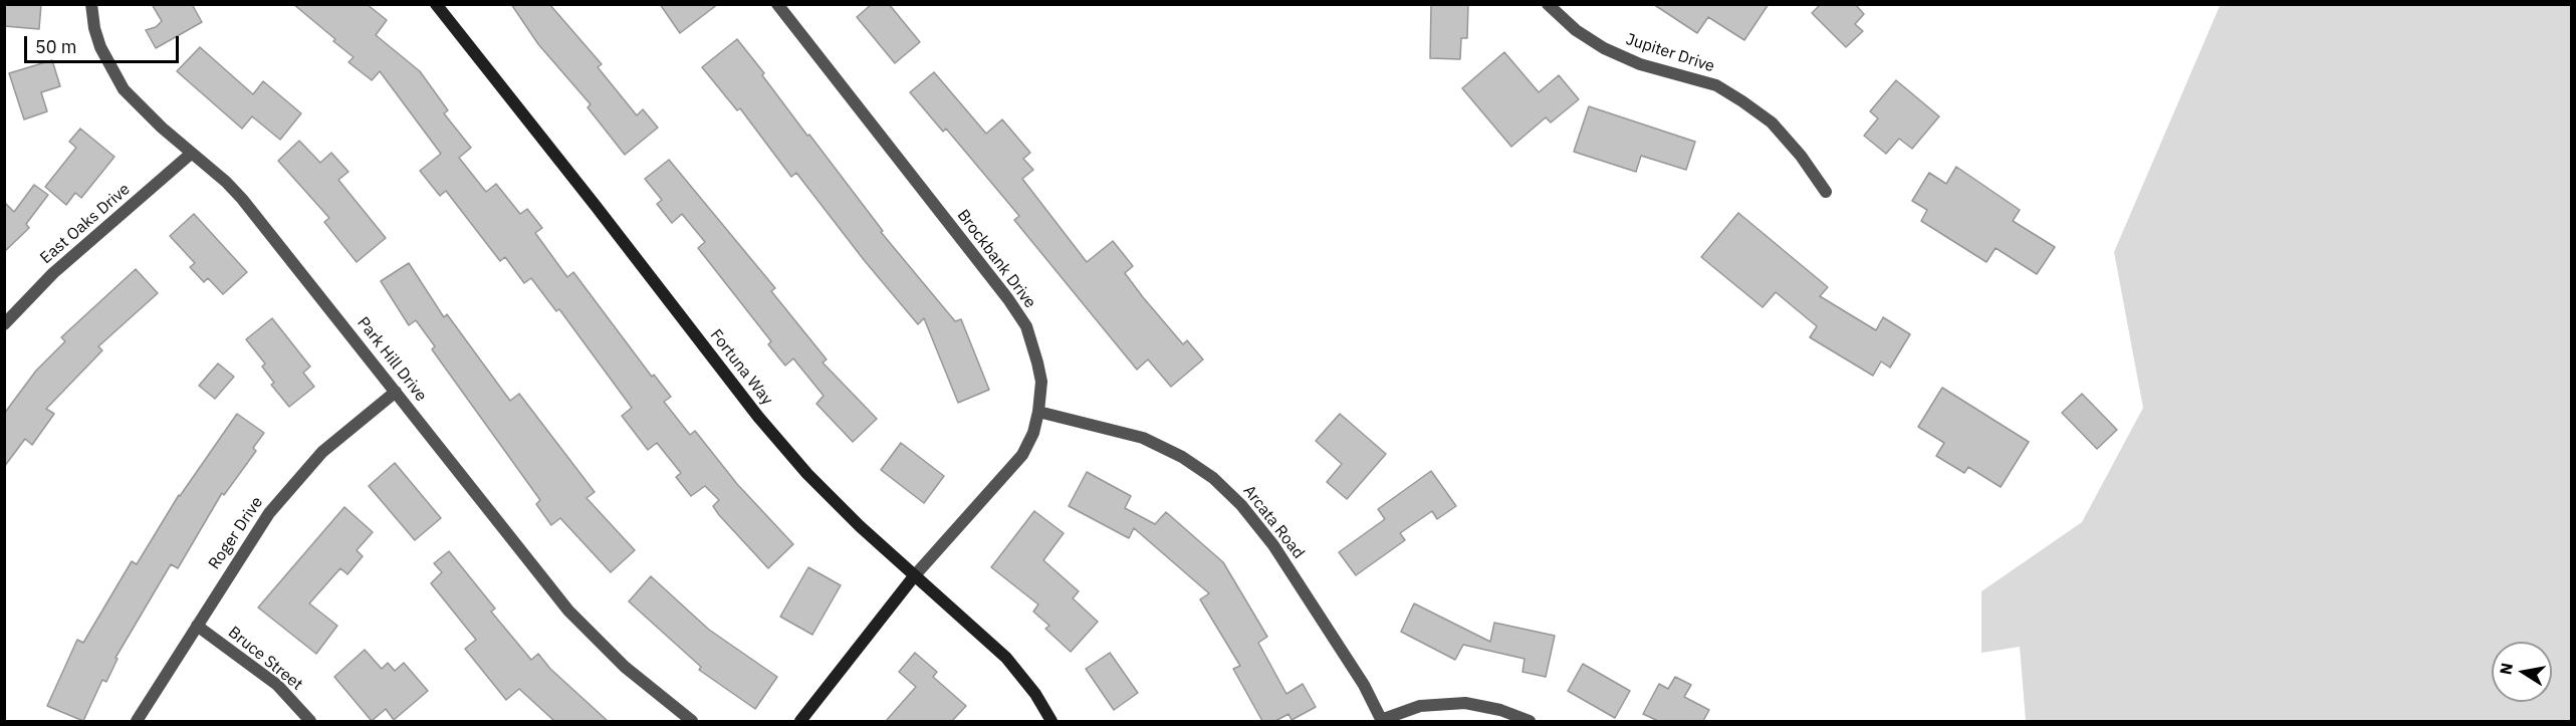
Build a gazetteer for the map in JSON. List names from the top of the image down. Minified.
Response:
{"streets":{"street":["Jupiter Drive","East Oaks Drive","Brockbank Drive","Park Hill Drive","Fortuna Way","Arcata Road","Roger Drive","Bruce Street"]},"crossings":[["East Oaks Drive","Park Hill Drive"],["Brockbank Drive","Fortuna Way"],["Brockbank Drive","Arcata Road"],["Park Hill Drive","Roger Drive"],["Roger Drive","Bruce Street"]],"scale_bar":"50 m","north":"left"}
